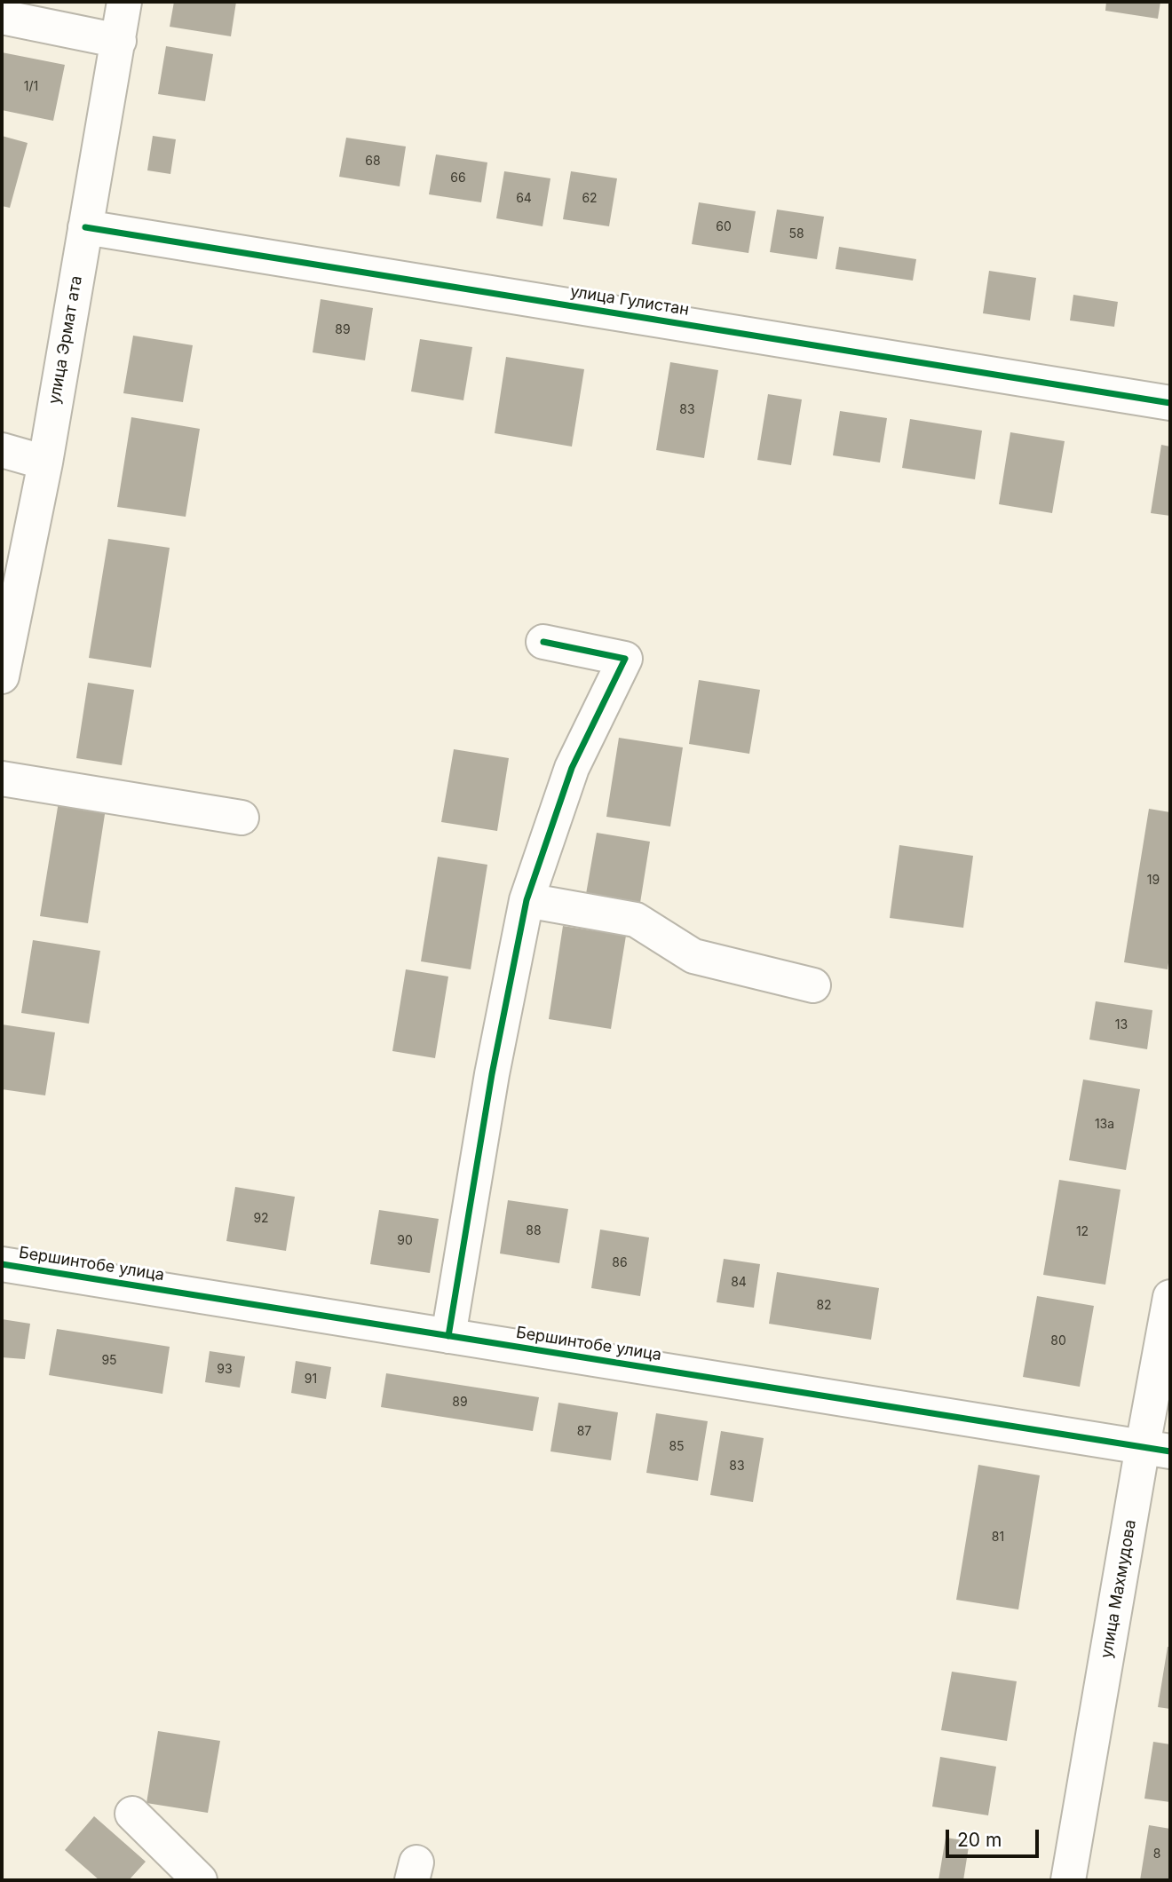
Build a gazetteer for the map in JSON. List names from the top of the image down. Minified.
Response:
{"streets":{"street":["улица Гулистан","улица Эрмат ата","Бершинтобе улица","улица Махмудова"]},"crossings":[["улица Гулистан","улица Эрмат ата"],["Бершинтобе улица","улица Махмудова"]],"house_numbers":["1/1","68","66","64","62","60","58","89","83","19","13","13а","92","88","12","90","86","84","82","80","95","93","91","89","87","85","83","81","8"],"scale_bar":"20 m"}
